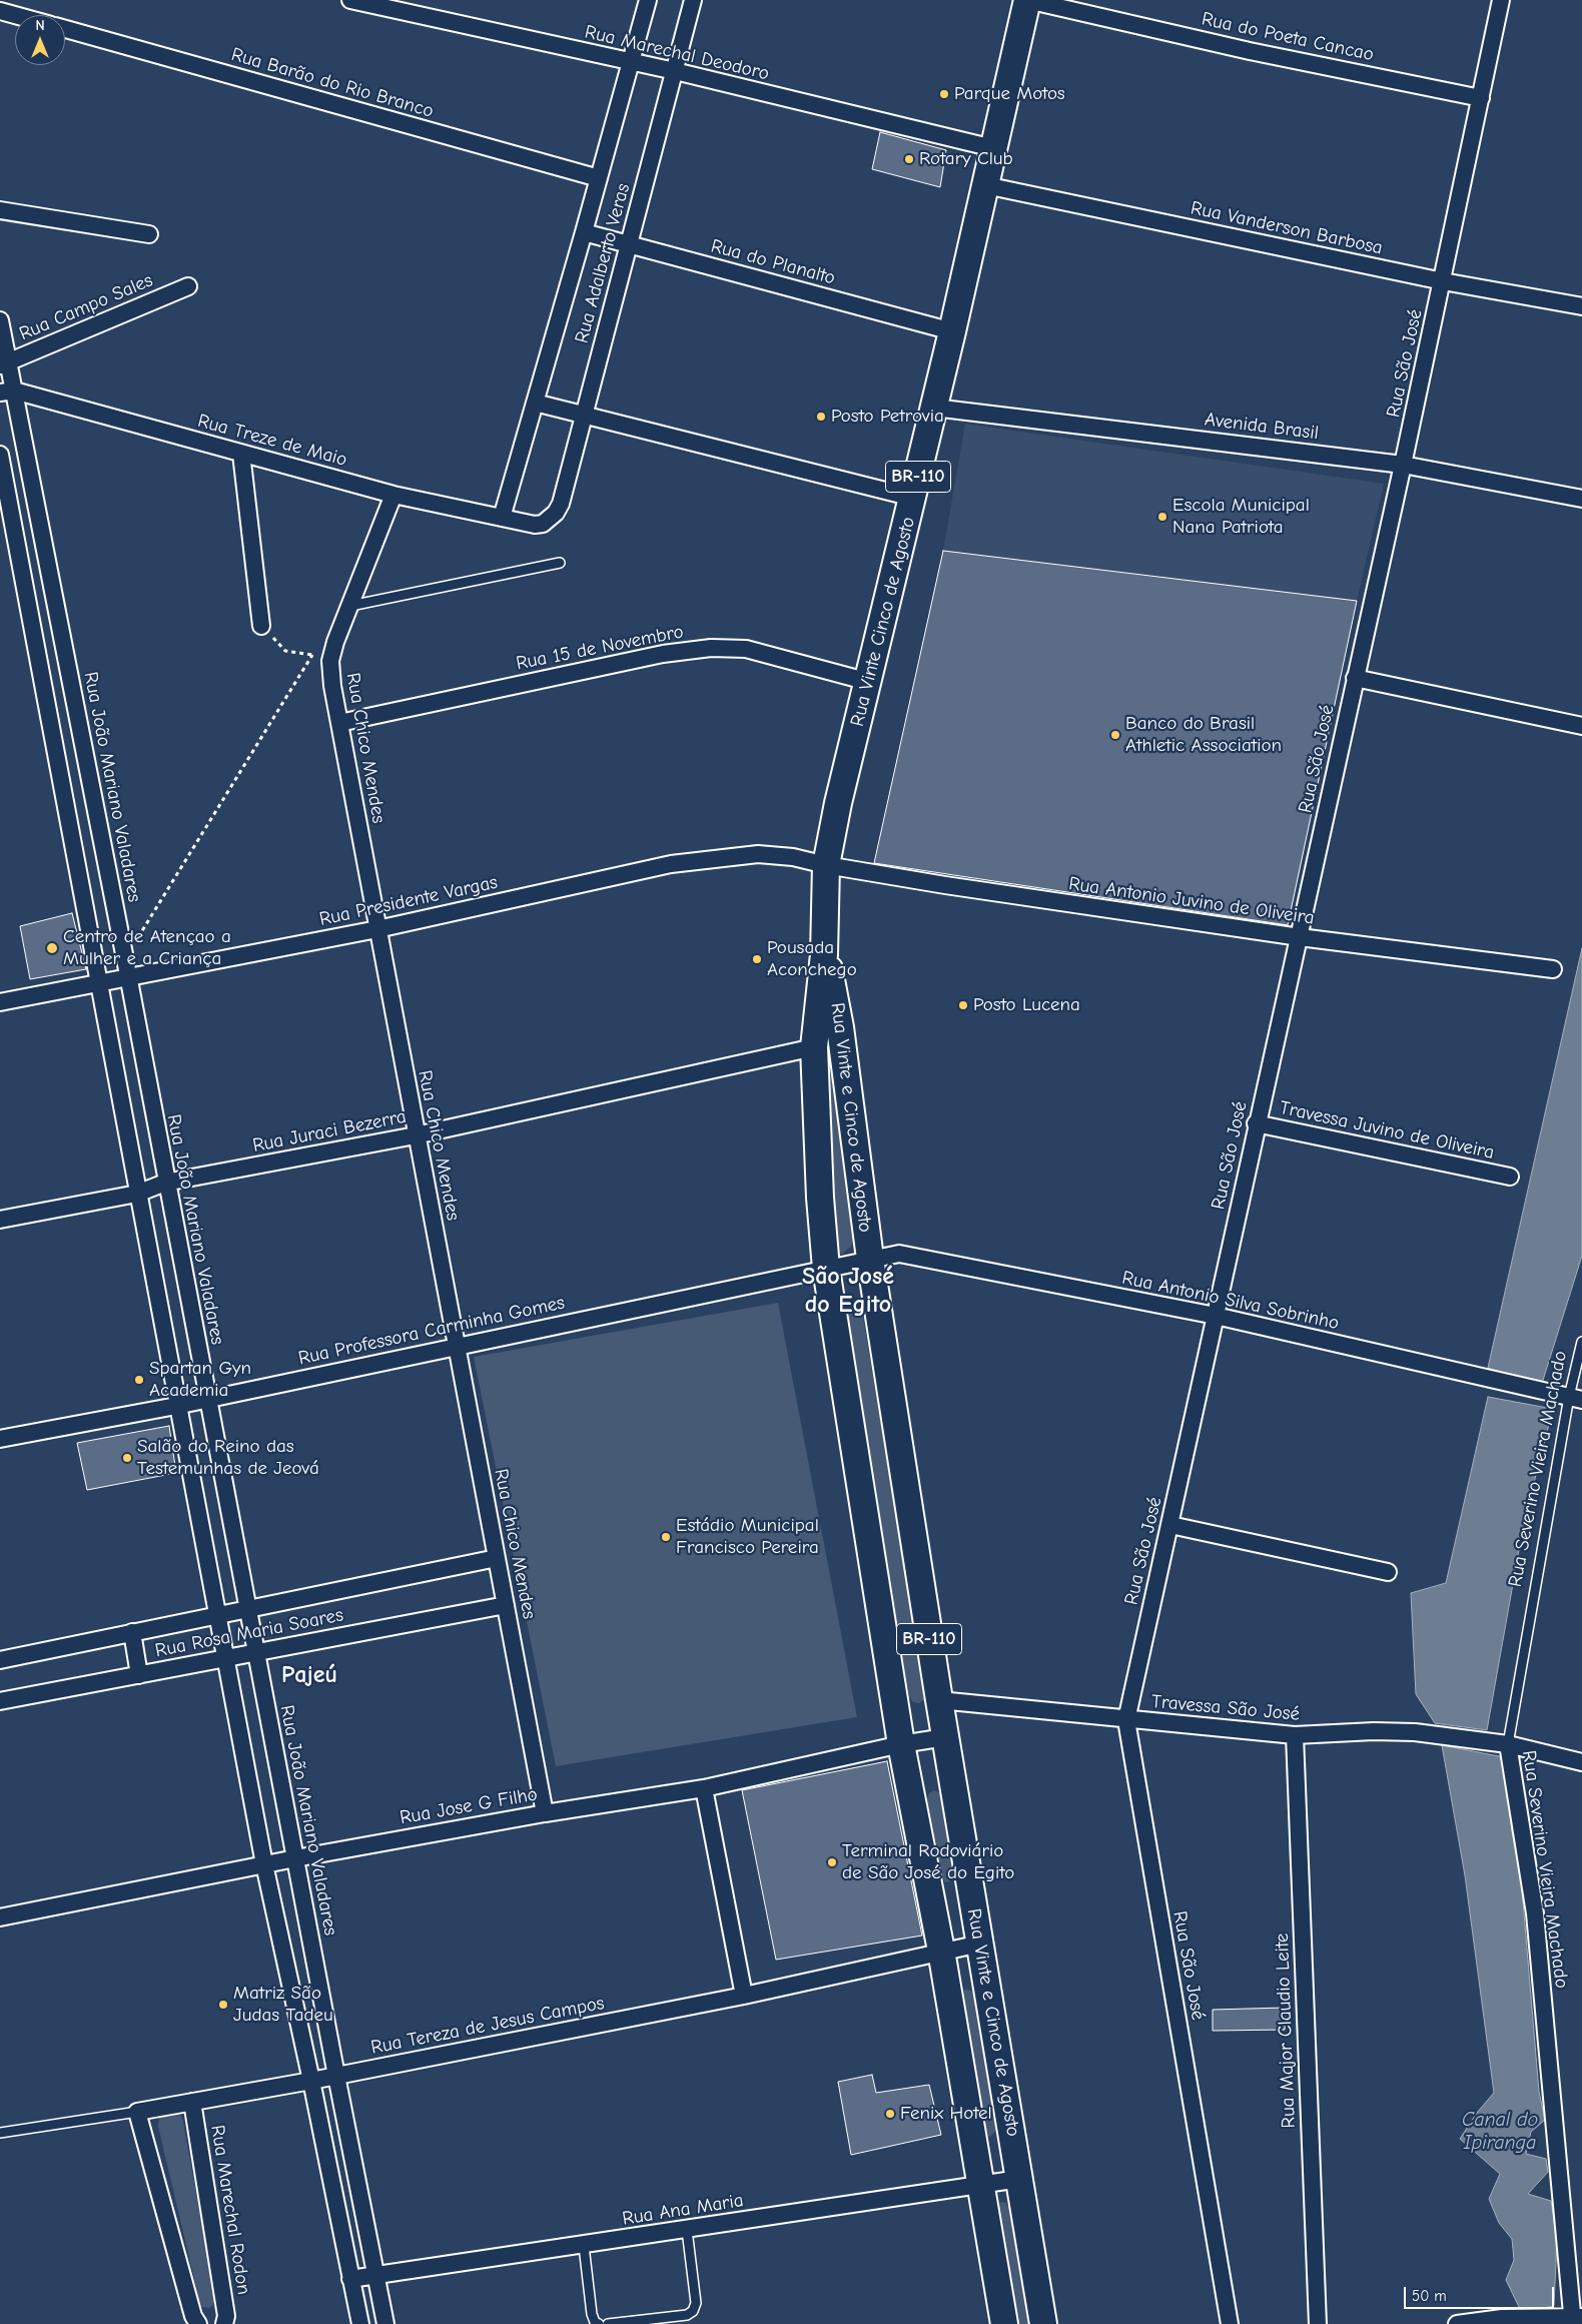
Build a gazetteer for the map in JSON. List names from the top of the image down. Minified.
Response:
{"streets":{"main road":["BR-110","Rua Vinte Cinco de Agosto","Rua Vinte e Cinco de Agosto"],"street":["Rua do Poeta Cancao","Rua Marechal Deodoro","Rua Barão do Rio Branco","Rua Vanderson Barbosa","Rua do Planalto","Rua Adalberto Veras","Rua Campo Sales","Rua São José","Avenida Brasil","Rua Treze de Maio","Rua 15 de Novembro","Rua Chico Mendes","Rua João Mariano Valadares","Rua Presidente Vargas","Rua Antonio Juvino de Oliveira","Travessa Juvino de Oliveira","Rua Juraci Bezerra","Rua Antonio Silva Sobrinho","Rua Professora Carminha Gomes","Rua Severino Vieira Machado","Rua Rosa Maria Soares","Travessa São José","Rua Jose G Filho","Rua Tereza de Jesus Campos","Rua Major Claudio Leite","Rua Marechal Rodon","Rua Ana Maria"]},"crossings":[["Rua do Poeta Cancao","Rua São José"],["Rua do Poeta Cancao","Rua Vinte Cinco de Agosto"],["Rua Marechal Deodoro","Rua Adalberto Veras"],["Rua Marechal Deodoro","Rua Vinte Cinco de Agosto"],["Rua Barão do Rio Branco","Rua Adalberto Veras"],["Rua Vanderson Barbosa","Rua São José"],["Rua Vanderson Barbosa","Rua Vinte Cinco de Agosto"],["Rua do Planalto","Rua Adalberto Veras"],["Rua do Planalto","Rua Vinte Cinco de Agosto"],["Rua Adalberto Veras","Rua Treze de Maio"],["Rua Campo Sales","Rua João Mariano Valadares"],["Rua São José","Avenida Brasil"],["Rua São José","Rua Antonio Juvino de Oliveira"],["Rua São José","Travessa Juvino de Oliveira"],["Rua São José","Rua Antonio Silva Sobrinho"],["Rua São José","Travessa São José"],["Avenida Brasil","Rua Vinte Cinco de Agosto"],["Rua Treze de Maio","Rua Chico Mendes"],["Rua Treze de Maio","Rua João Mariano Valadares"],["Rua Vinte Cinco de Agosto","Rua 15 de Novembro"],["Rua Vinte Cinco de Agosto","Rua Presidente Vargas"],["Rua Vinte Cinco de Agosto","Rua Antonio Juvino de Oliveira"],["Rua Vinte Cinco de Agosto","Rua Vinte e Cinco de Agosto"],["Rua 15 de Novembro","Rua Chico Mendes"],["Rua Chico Mendes","Rua Presidente Vargas"],["Rua Chico Mendes","Rua Juraci Bezerra"],["Rua Chico Mendes","Rua Professora Carminha Gomes"],["Rua Chico Mendes","Rua Rosa Maria Soares"],["Rua Chico Mendes","Rua Jose G Filho"],["Rua João Mariano Valadares","Rua Presidente Vargas"],["Rua João Mariano Valadares","Rua Juraci Bezerra"],["Rua João Mariano Valadares","Rua Professora Carminha Gomes"],["Rua João Mariano Valadares","Rua Rosa Maria Soares"],["Rua João Mariano Valadares","Rua Jose G Filho"],["Rua João Mariano Valadares","Rua Tereza de Jesus Campos"],["Rua João Mariano Valadares","Rua Ana Maria"],["Rua Presidente Vargas","Rua Antonio Juvino de Oliveira"],["Rua Vinte e Cinco de Agosto","Rua Juraci Bezerra"],["Rua Vinte e Cinco de Agosto","Rua Antonio Silva Sobrinho"],["Rua Vinte e Cinco de Agosto","Rua Professora Carminha Gomes"],["Rua Vinte e Cinco de Agosto","Travessa São José"],["Rua Vinte e Cinco de Agosto","Rua Jose G Filho"],["Rua Vinte e Cinco de Agosto","Rua Tereza de Jesus Campos"],["Rua Vinte e Cinco de Agosto","Rua Ana Maria"],["Rua Antonio Silva Sobrinho","Rua Professora Carminha Gomes"],["Rua Antonio Silva Sobrinho","Rua Severino Vieira Machado"],["Rua Severino Vieira Machado","Travessa São José"],["Travessa São José","Rua Major Claudio Leite"],["Rua Tereza de Jesus Campos","Rua Marechal Rodon"]],"districts":["São José do Egito","Pajeú"],"water":["Canal do Ipiranga"],"places":["Parque Motos","Rotary Club","Posto Petrovia","Escola Municipal Nana Patriota","Banco do Brasil Athletic Association","Centro de Atençao a Mulher e a Criança","Pousada Aconchego","Posto Lucena","Spartan Gyn Academia","Salão do Reino das Testemunhas de Jeová","Estádio Municipal Francisco Pereira","Terminal Rodoviário de São José do Egito","Matriz São Judas Tadeu","Fenix Hotel"],"scale_bar":"50 m","north":"top"}
